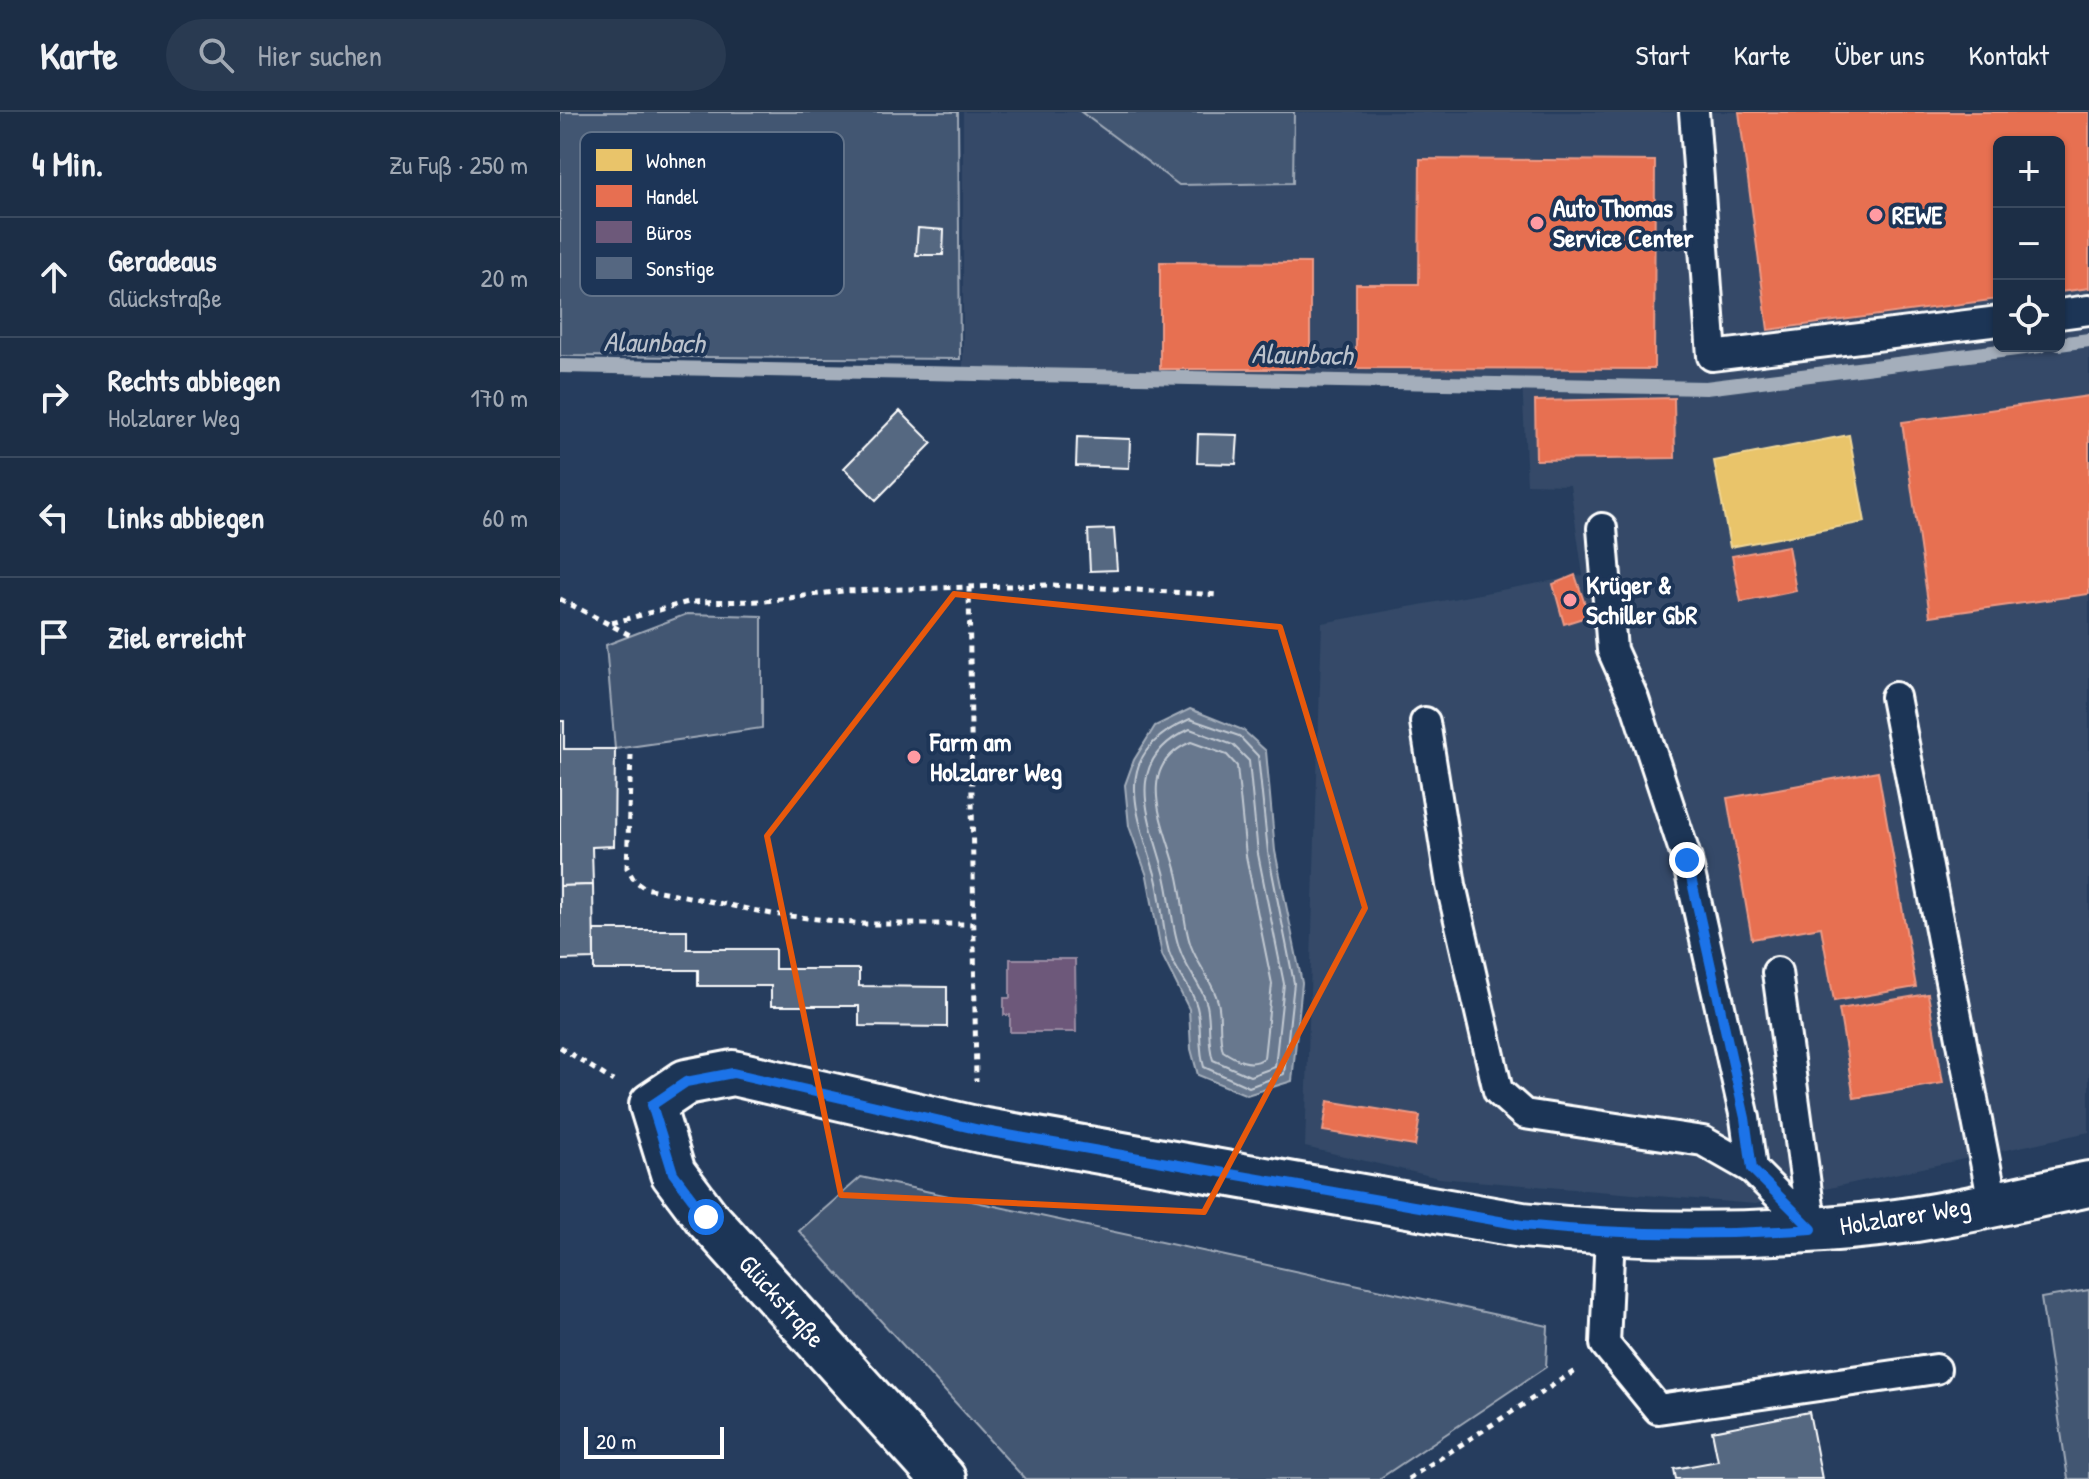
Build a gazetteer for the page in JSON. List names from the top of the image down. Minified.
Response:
{"streets":{"street":["Holzlarer Weg","Glückstraße"]},"crossings":[["Holzlarer Weg","Glückstraße"]],"water":["Alaunbach"],"places":["REWE","Auto Thomas Service Center","Krüger & Schiller GbR","Farm am Holzlarer Weg"],"legend":["Wohnen","Handel","Büros","Sonstige"],"scale_bar":"20 m","page":{"header":"Karte","search":"Hier suchen","nav":["Start","Karte","Über uns","Kontakt"],"heading":["4 Min.","Zu Fuß · 250 m"],"map_buttons":["+","−"],"list":[["Geradeaus","Glückstraße","20 m"],["Rechts abbiegen","Holzlarer Weg","170 m"],["Links abbiegen","60 m"],"Ziel erreicht"],"scale":"20 m"}}
